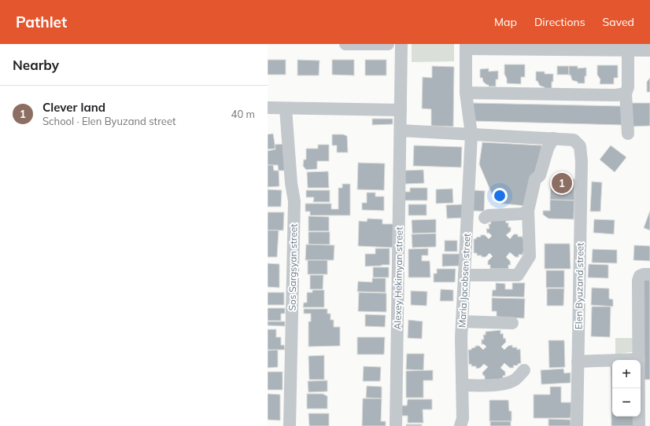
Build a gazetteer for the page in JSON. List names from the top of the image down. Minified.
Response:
{"streets":{"street":["Sos Sargsyan street","Alexey Hekimyan street","Maria Jacobsen street","Elen Byuzand street"]},"page":{"header":"Pathlet","nav":["Map","Directions","Saved"],"heading":"Nearby","list":[{"mark":"1","name":"Clever land","note":"School · Elen Byuzand street","value":"40 m"}],"pins":"1","map_buttons":["+","−"]}}
